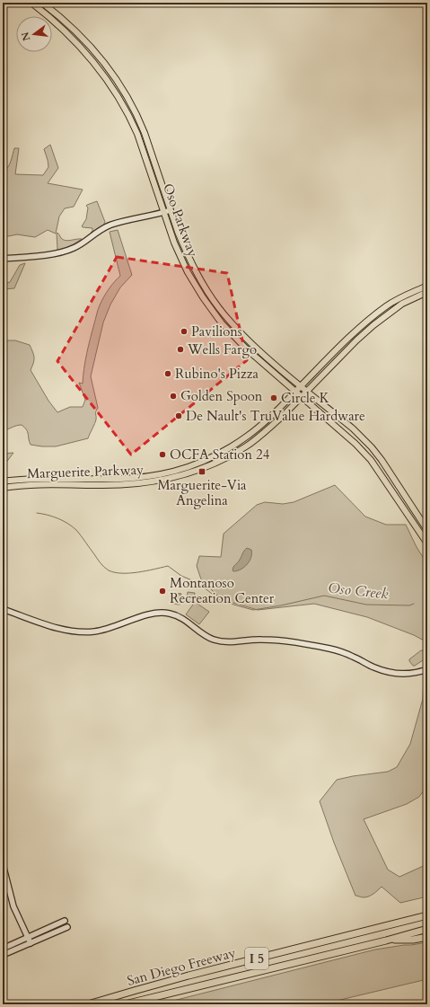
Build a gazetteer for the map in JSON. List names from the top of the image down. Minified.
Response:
{"streets":{"highway":["I 5","San Diego Freeway"],"main road":["Oso Parkway","Marguerite Parkway"]},"crossings":[["Oso Parkway","Marguerite Parkway"]],"water":["Oso Creek"],"places":{"other":["Pavilions","Wells Fargo","Rubino's Pizza","Golden Spoon","Circle K","De Nault's TruValue Hardware","OCFA Station 24","Montanoso Recreation Center"],"transit":["Marguerite-Via Angelina"]},"north":"left"}
